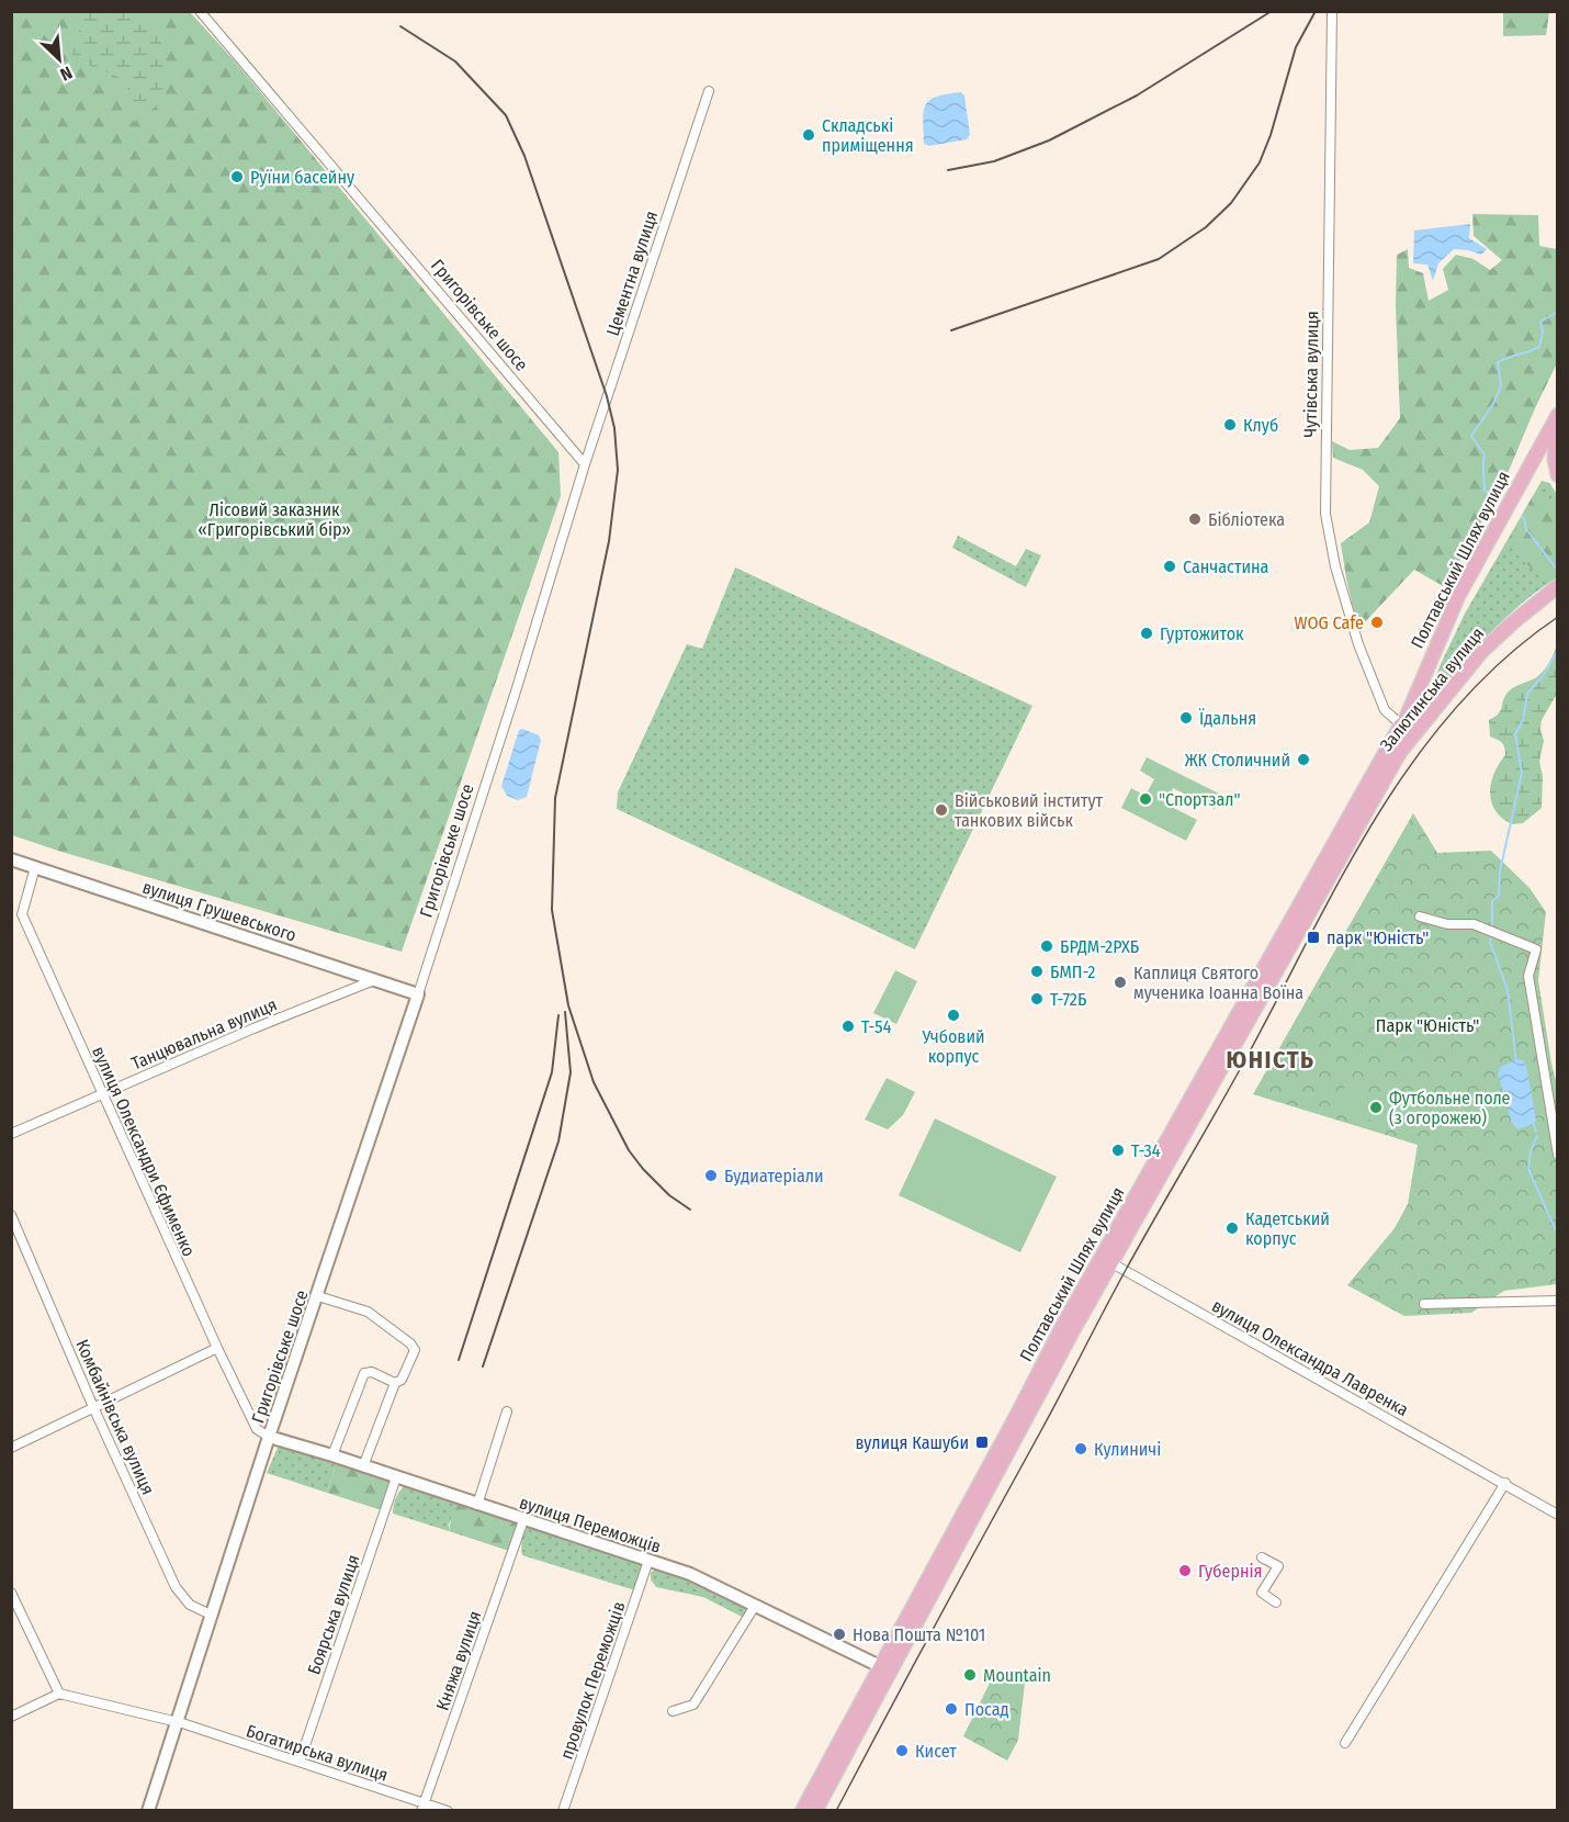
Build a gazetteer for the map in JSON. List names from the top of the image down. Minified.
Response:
{"streets":{"main road":["Полтавський Шлях вулиця","Залютинська вулиця"],"street":["Цементна вулиця","Григорівське шосе","Чутівська вулиця","вулиця Грушевського","Танцювальна вулиця","вулиця Олександри Єфименко","вулиця Олександра Лавренка","Комбайнівська вулиця","вулиця Переможців","Боярська вулиця","Княжа вулиця","провулок Переможців","Богатирська вулиця"]},"crossings":[["Цементна вулиця","Григорівське шосе"],["Григорівське шосе","вулиця Грушевського"],["Григорівське шосе","вулиця Олександри Єфименко"],["Григорівське шосе","Комбайнівська вулиця"],["Григорівське шосе","вулиця Переможців"],["Григорівське шосе","Богатирська вулиця"],["Чутівська вулиця","Полтавський Шлях вулиця"],["Полтавський Шлях вулиця","Залютинська вулиця"],["Полтавський Шлях вулиця","вулиця Олександра Лавренка"],["Полтавський Шлях вулиця","вулиця Переможців"],["вулиця Грушевського","Танцювальна вулиця"],["вулиця Грушевського","вулиця Олександри Єфименко"],["Танцювальна вулиця","вулиця Олександри Єфименко"],["вулиця Олександри Єфименко","вулиця Переможців"],["вулиця Переможців","Боярська вулиця"],["вулиця Переможців","Княжа вулиця"],["вулиця Переможців","провулок Переможців"],["Боярська вулиця","Богатирська вулиця"],["Княжа вулиця","Богатирська вулиця"]],"districts":["ЮНІСТЬ"],"parks":["Лісовий заказник «Григорівський бір»","Парк \"Юність\""],"places":{"other":["Складські приміщення","Руїни басейну","Клуб","Бібліотека","Санчастина","WOG Cafe","Гуртожиток","Їдальня","ЖК Столичний","\"Спортзал\"","Військовий інститут танкових військ","БРДМ-2РХБ","БМП-2","Каплиця Святого мученика Іоанна Воїна","Т-72Б","Учбовий корпус","Т-54","Футбольне поле (з огорожею)","T-34","Будиатеріали","Кадетський корпус","Кулиничі","Губернія","Нова Пошта №101","Mountain","Посад","Кисет"],"transit":["парк \"Юність\"","вулиця Кашуби"]},"north":"bottom right"}
